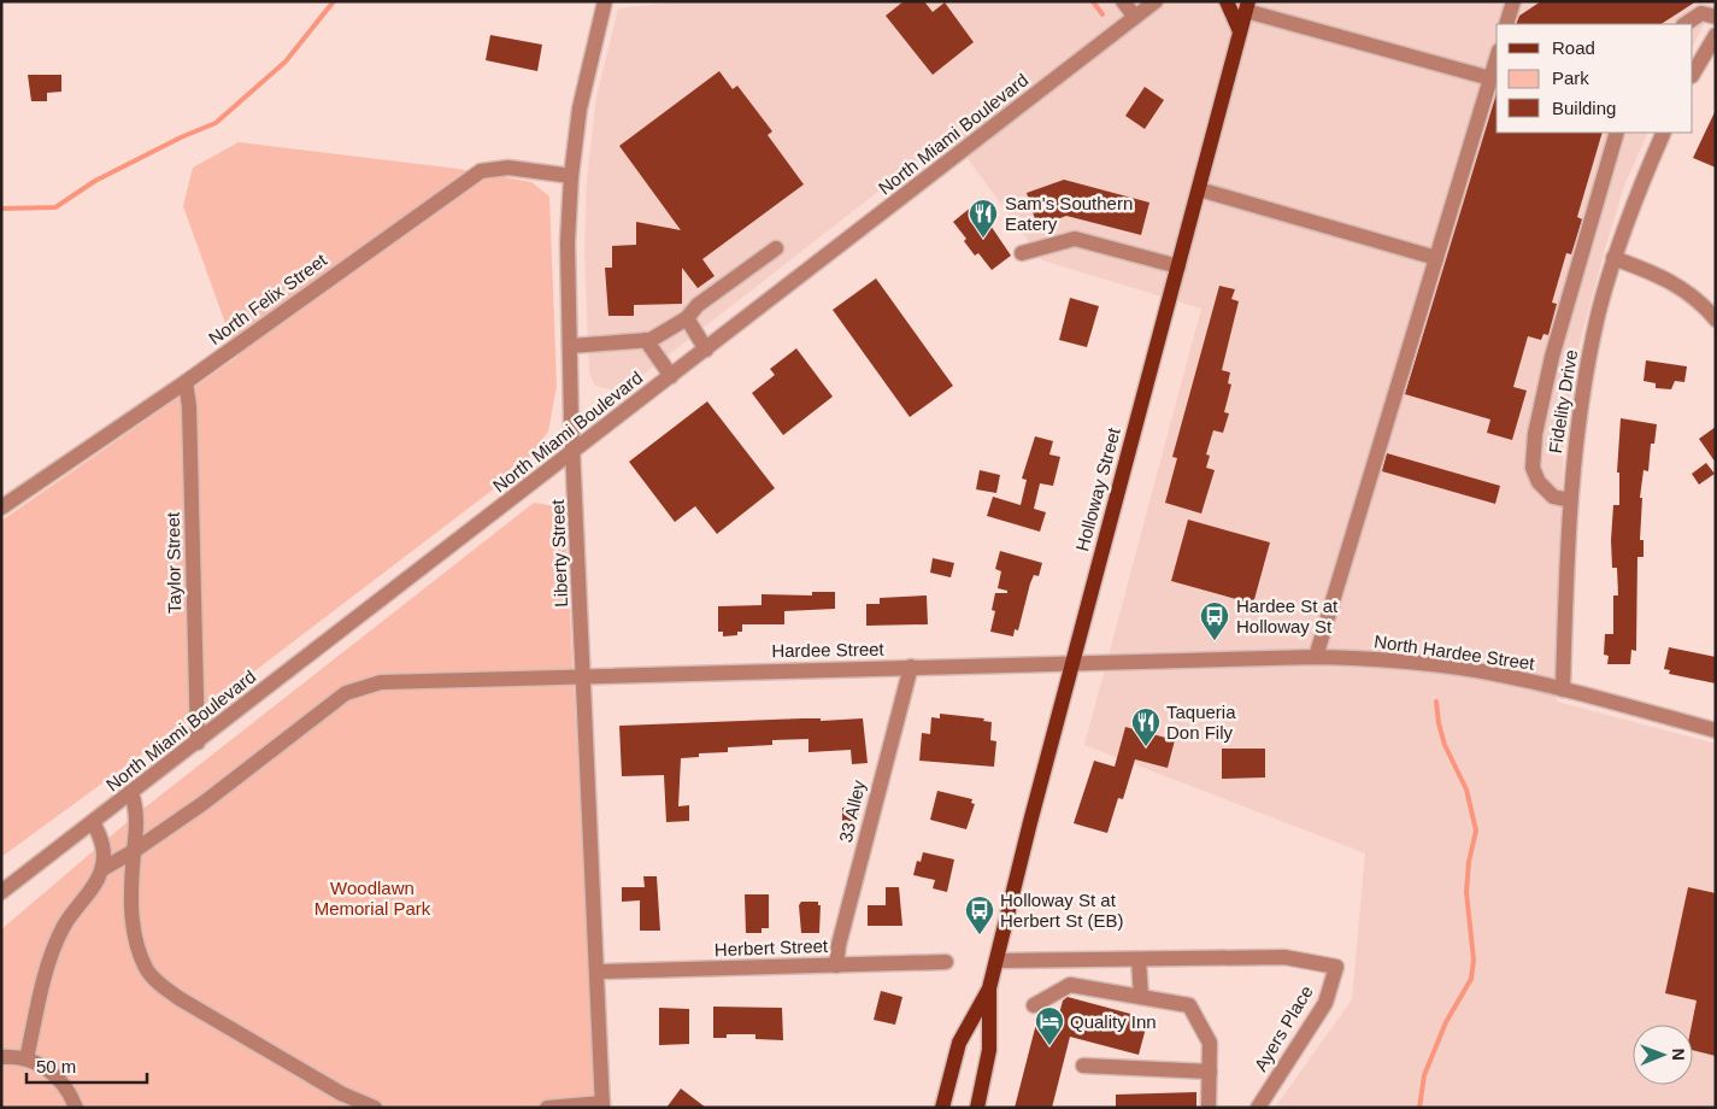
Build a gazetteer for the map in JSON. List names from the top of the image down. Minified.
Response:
{"streets":{"main road":["Holloway Street"],"street":["North Miami Boulevard","North Felix Street","Fidelity Drive","Liberty Street","Taylor Street","Hardee Street","North Hardee Street","33 Alley","Herbert Street","Ayers Place"]},"crossings":[["North Miami Boulevard","Liberty Street"],["North Miami Boulevard","Taylor Street"],["North Felix Street","Liberty Street"],["North Felix Street","Taylor Street"],["Fidelity Drive","North Hardee Street"],["Holloway Street","Hardee Street"],["Holloway Street","North Hardee Street"],["Liberty Street","Hardee Street"],["Liberty Street","Herbert Street"],["Hardee Street","North Hardee Street"],["Hardee Street","33 Alley"],["33 Alley","Herbert Street"]],"parks":["Woodlawn Memorial Park"],"places":{"restaurant":["Sam's Southern Eatery","Taqueria Don Fily"],"bus stop":["Hardee St at Holloway St","Holloway St at Herbert St (EB)"],"hotel":["Quality Inn"]},"legend":["Road","Park","Building"],"scale_bar":"50 m","north":"right"}
